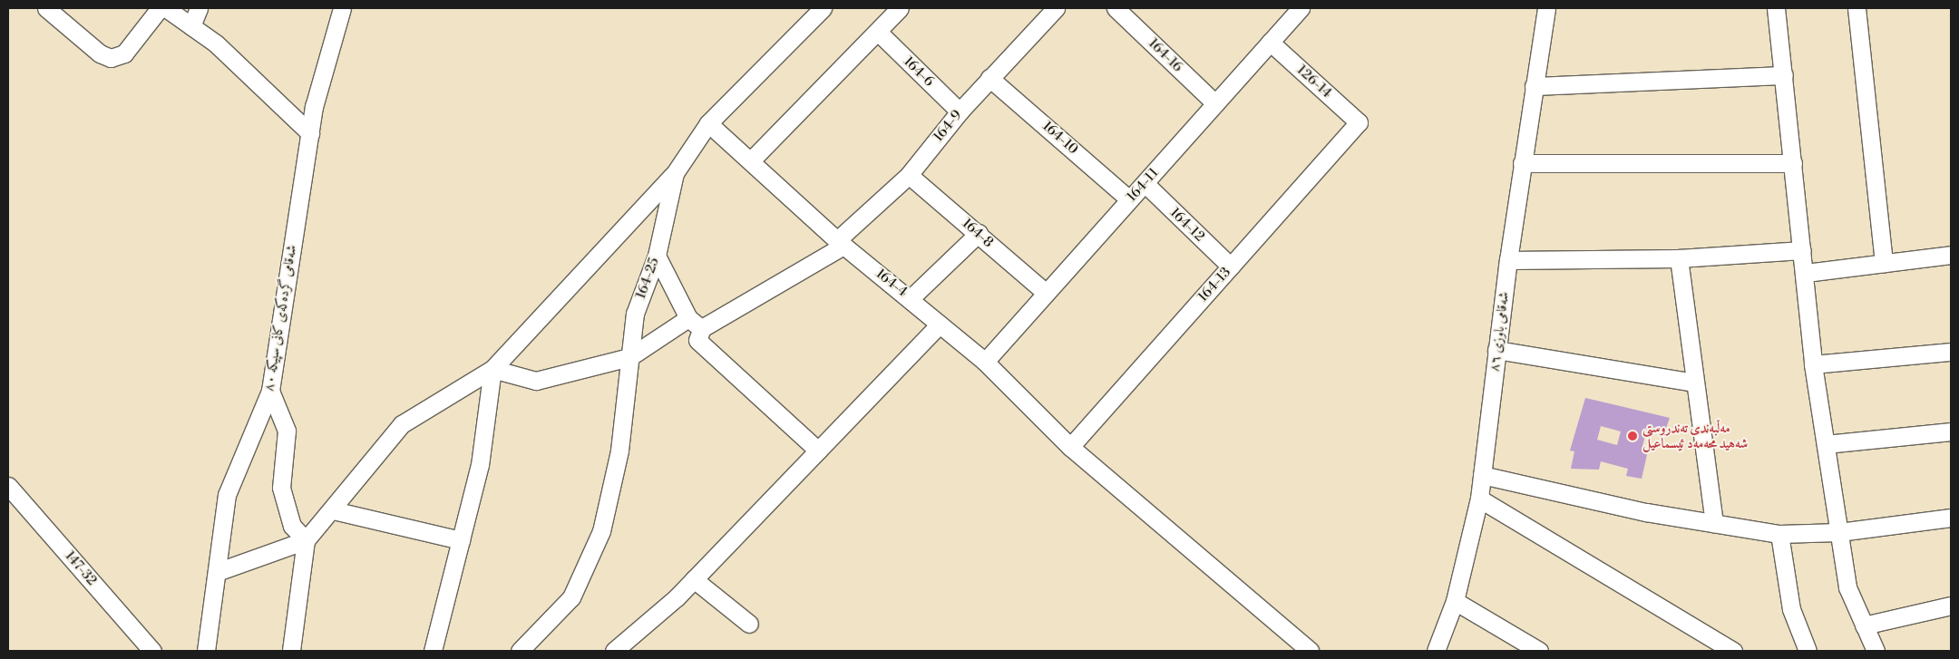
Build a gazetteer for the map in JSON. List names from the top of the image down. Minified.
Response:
{"streets":{"street":["164-16","164-6","126-14","164-9","164-10","164-11","164-12","164-8","164-25","164-4","164-13","شەقامی گردەکەی کانی سپیکە ٨٠","شەقامی باوزی ٨٦","147-32"]},"crossings":[["164-16","164-11"],["164-6","164-9"],["126-14","164-11"],["126-14","164-13"],["164-9","164-10"],["164-9","164-8"],["164-9","164-4"],["164-10","164-11"],["164-11","164-12"],["164-11","164-8"],["164-11","164-4"],["164-12","164-13"],["164-25","164-4"],["164-4","164-13"]],"places":["مەڵبەندی تەندروستی شەهید محەمەد ئیسماعیل"]}
